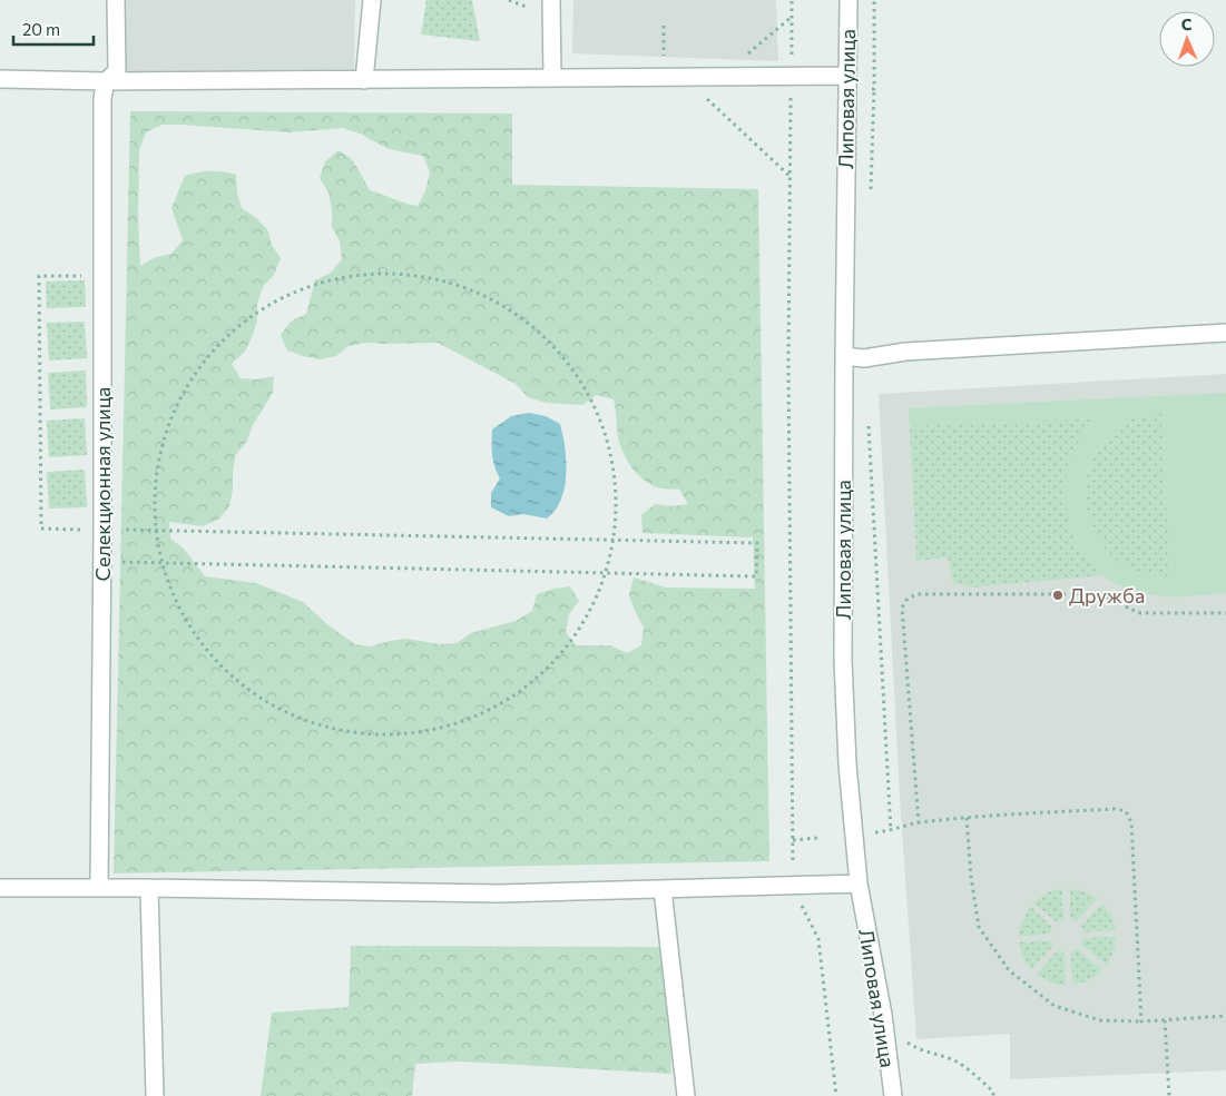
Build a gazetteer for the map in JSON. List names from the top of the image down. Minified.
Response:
{"streets":{"street":["Липовая улица","Селекционная улица"]},"places":["Дружба"],"scale_bar":"20 m","north":"top"}
